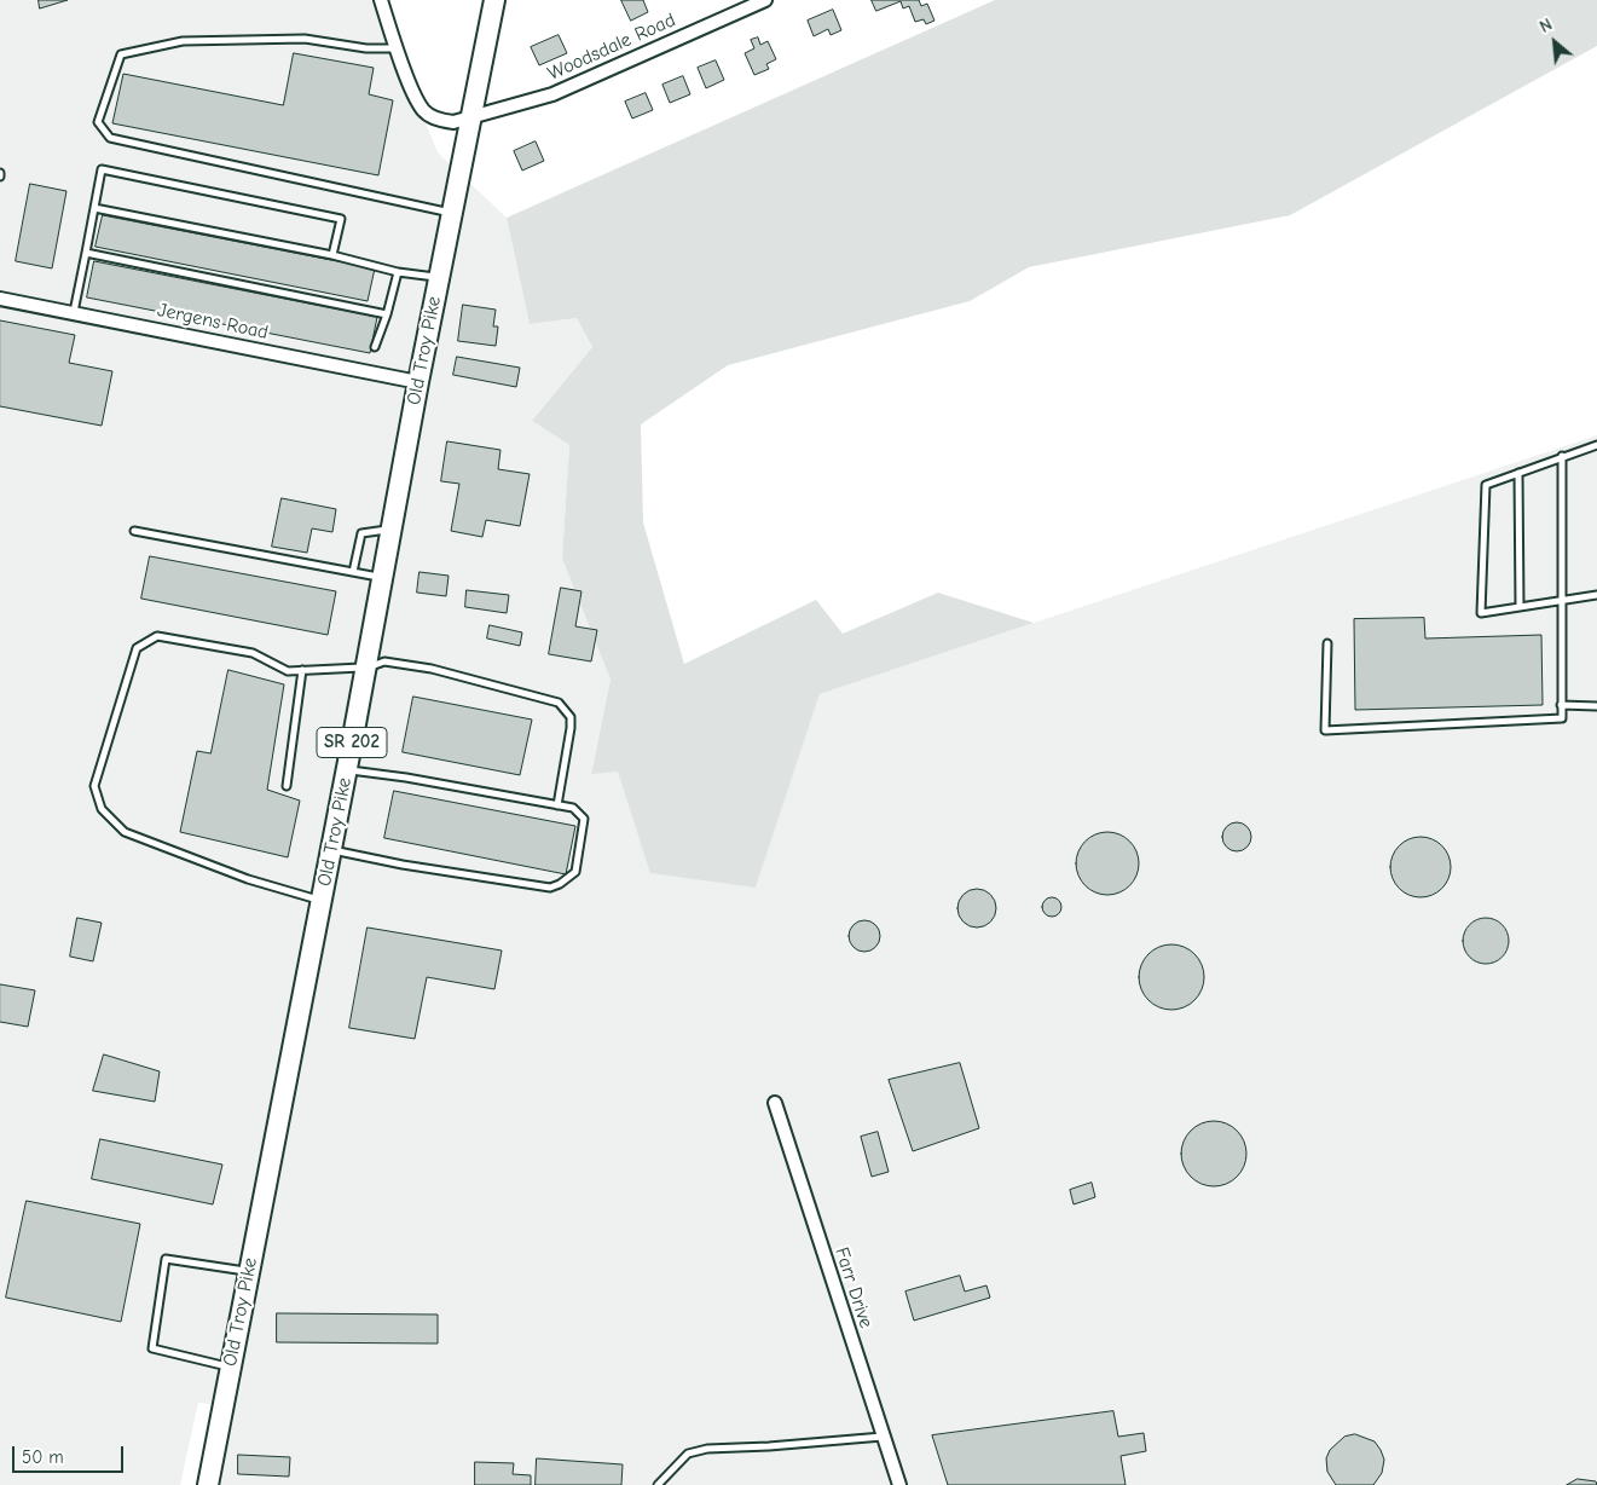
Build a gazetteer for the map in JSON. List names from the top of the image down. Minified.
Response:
{"streets":{"main road":["Old Troy Pike","SR 202"],"street":["Woodsdale Road","Jergens Road","Farr Drive"]},"crossings":[["Woodsdale Road","Old Troy Pike"],["Jergens Road","Old Troy Pike"]],"scale_bar":"50 m","north":"top left"}
